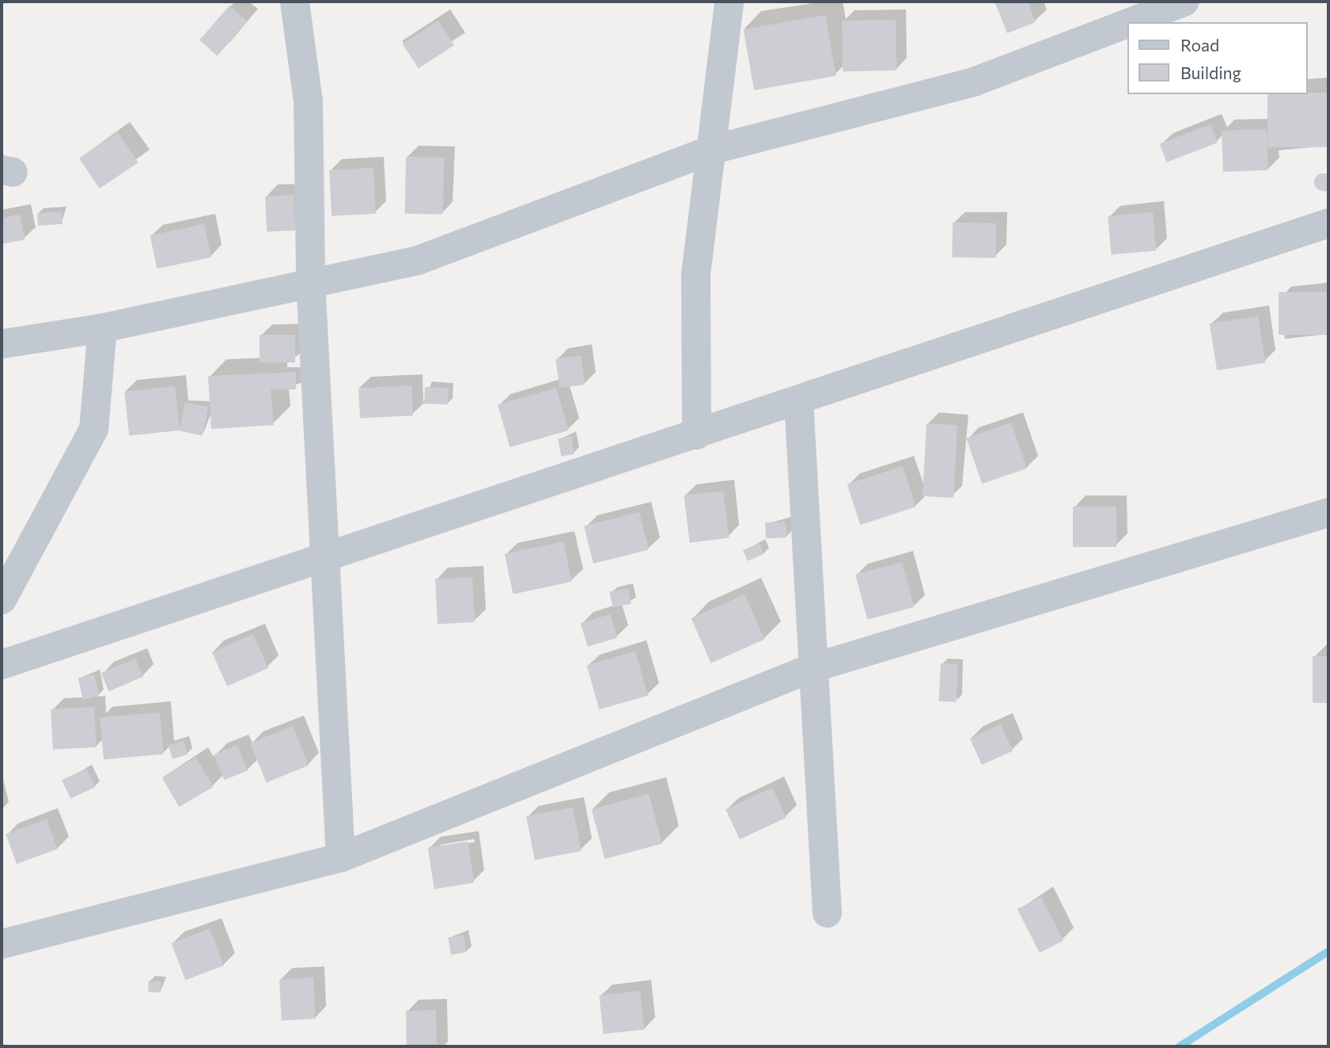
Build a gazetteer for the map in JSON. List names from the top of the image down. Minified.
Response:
{"legend":["Road","Building"]}
